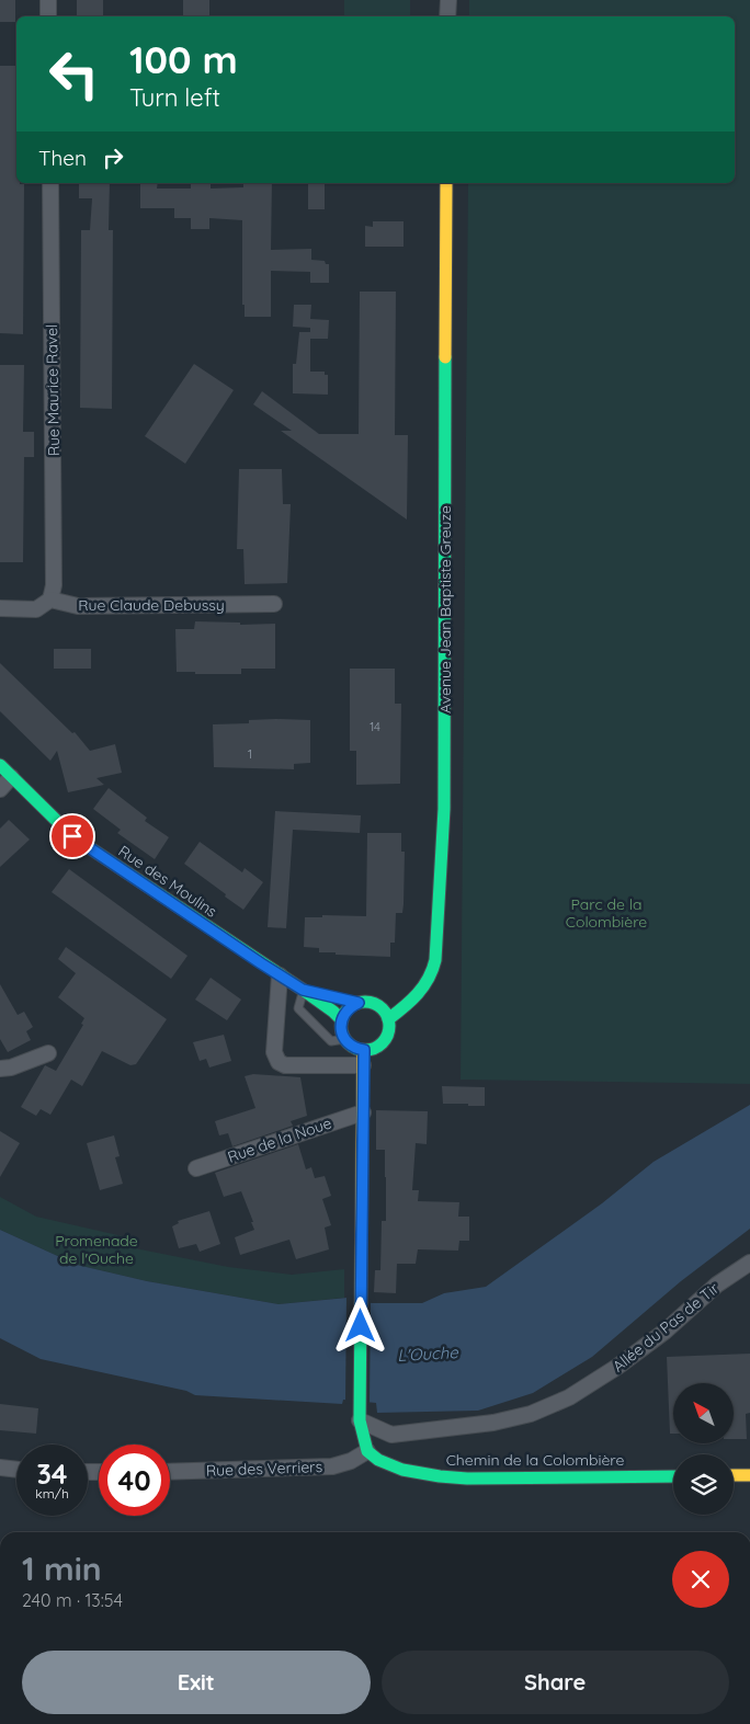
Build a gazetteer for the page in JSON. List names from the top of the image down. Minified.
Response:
{"streets":{"street":["Rue Maurice Ravel","Rue Claude Debussy","Avenue Jean Baptiste Greuze","Rue des Moulins","Rue de la Noue","Allée du Pas de Tir","Chemin de la Colombière","Rue des Verriers"]},"crossings":[["Rue Maurice Ravel","Rue Claude Debussy"],["Avenue Jean Baptiste Greuze","Rue des Moulins"],["Chemin de la Colombière","Rue des Verriers"]],"water":["L'Ouche"],"parks":["Parc de la Colombière","Promenade de l'Ouche"],"house_numbers":["14","1"],"north":"top left","page":{"turn":["100 m","Turn left"],"then":"Then","speed":"34 km/h","limit":"40","heading":["1 min","240 m · 13:54"],"buttons":["Exit","Share"]}}
